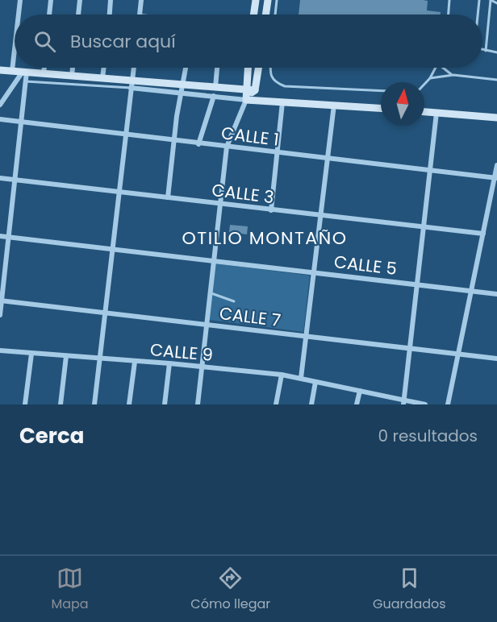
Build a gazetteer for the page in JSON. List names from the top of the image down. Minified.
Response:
{"streets":{"street":["CALLE 1","CALLE 3","CALLE 5","CALLE 7","CALLE 9"]},"districts":["OTILIO MONTAÑO"],"north":"top","page":{"search":"Buscar aquí","heading":["Cerca","0 resultados"],"nav":["Mapa","Cómo llegar","Guardados"]}}
